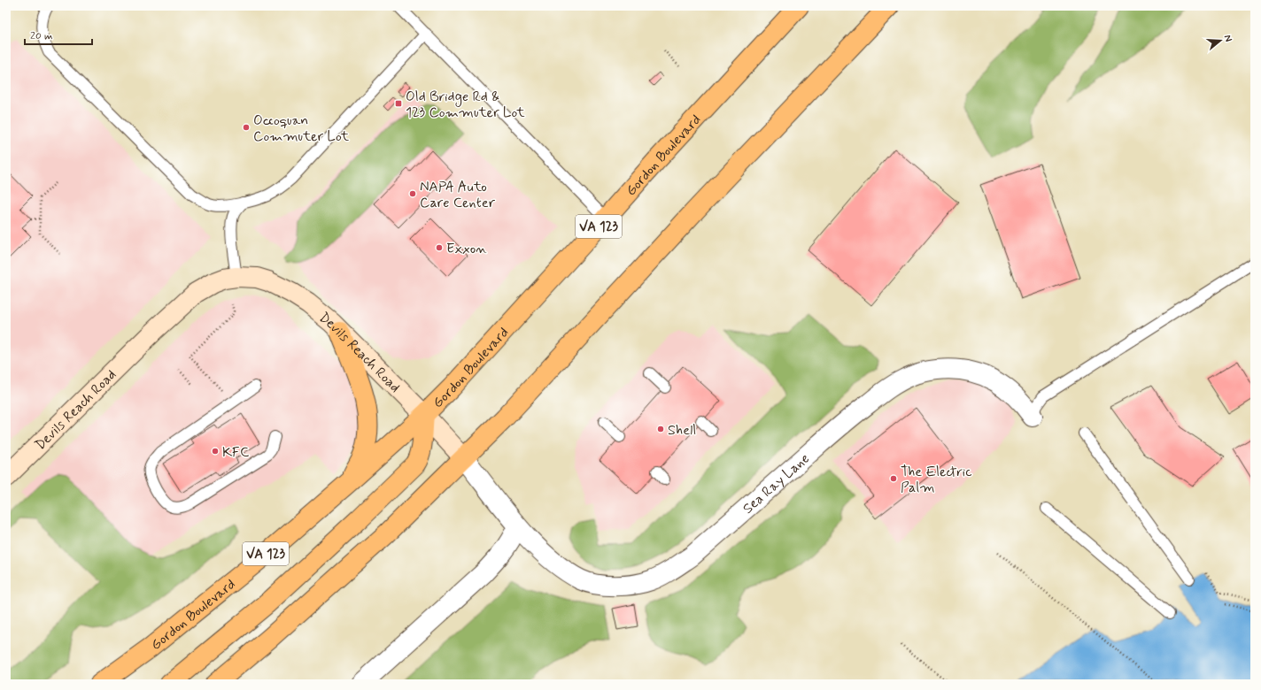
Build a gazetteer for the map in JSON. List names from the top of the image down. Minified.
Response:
{"streets":{"highway":["Gordon Boulevard","VA 123"],"street":["Devils Reach Road","Sea Ray Lane"]},"crossings":[["Gordon Boulevard","Devils Reach Road"],["Devils Reach Road","Sea Ray Lane"]],"places":{"transit":["Old Bridge Rd & 123 Commuter Lot"],"other":["Occoquan Commuter Lot","NAPA Auto Care Center","Exxon","Shell","KFC","The Electric Palm"]},"scale_bar":"20 m","north":"right"}
